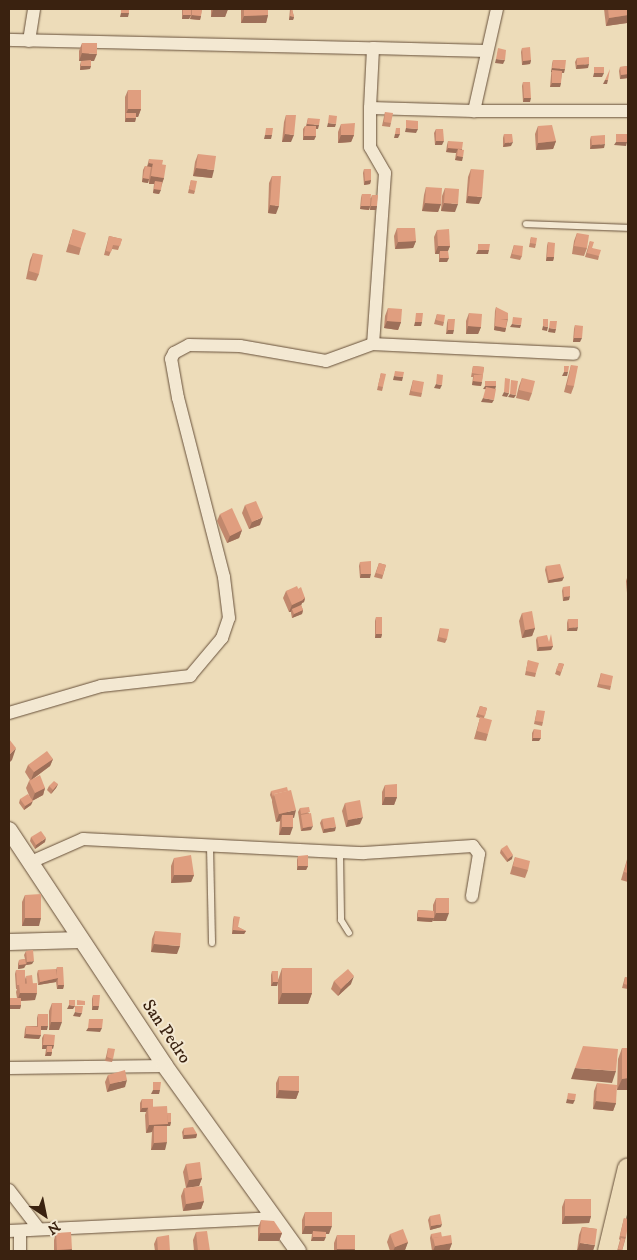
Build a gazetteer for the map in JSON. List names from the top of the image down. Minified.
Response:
{"streets":{"street":["San Pedro"]},"north":"bottom right"}
